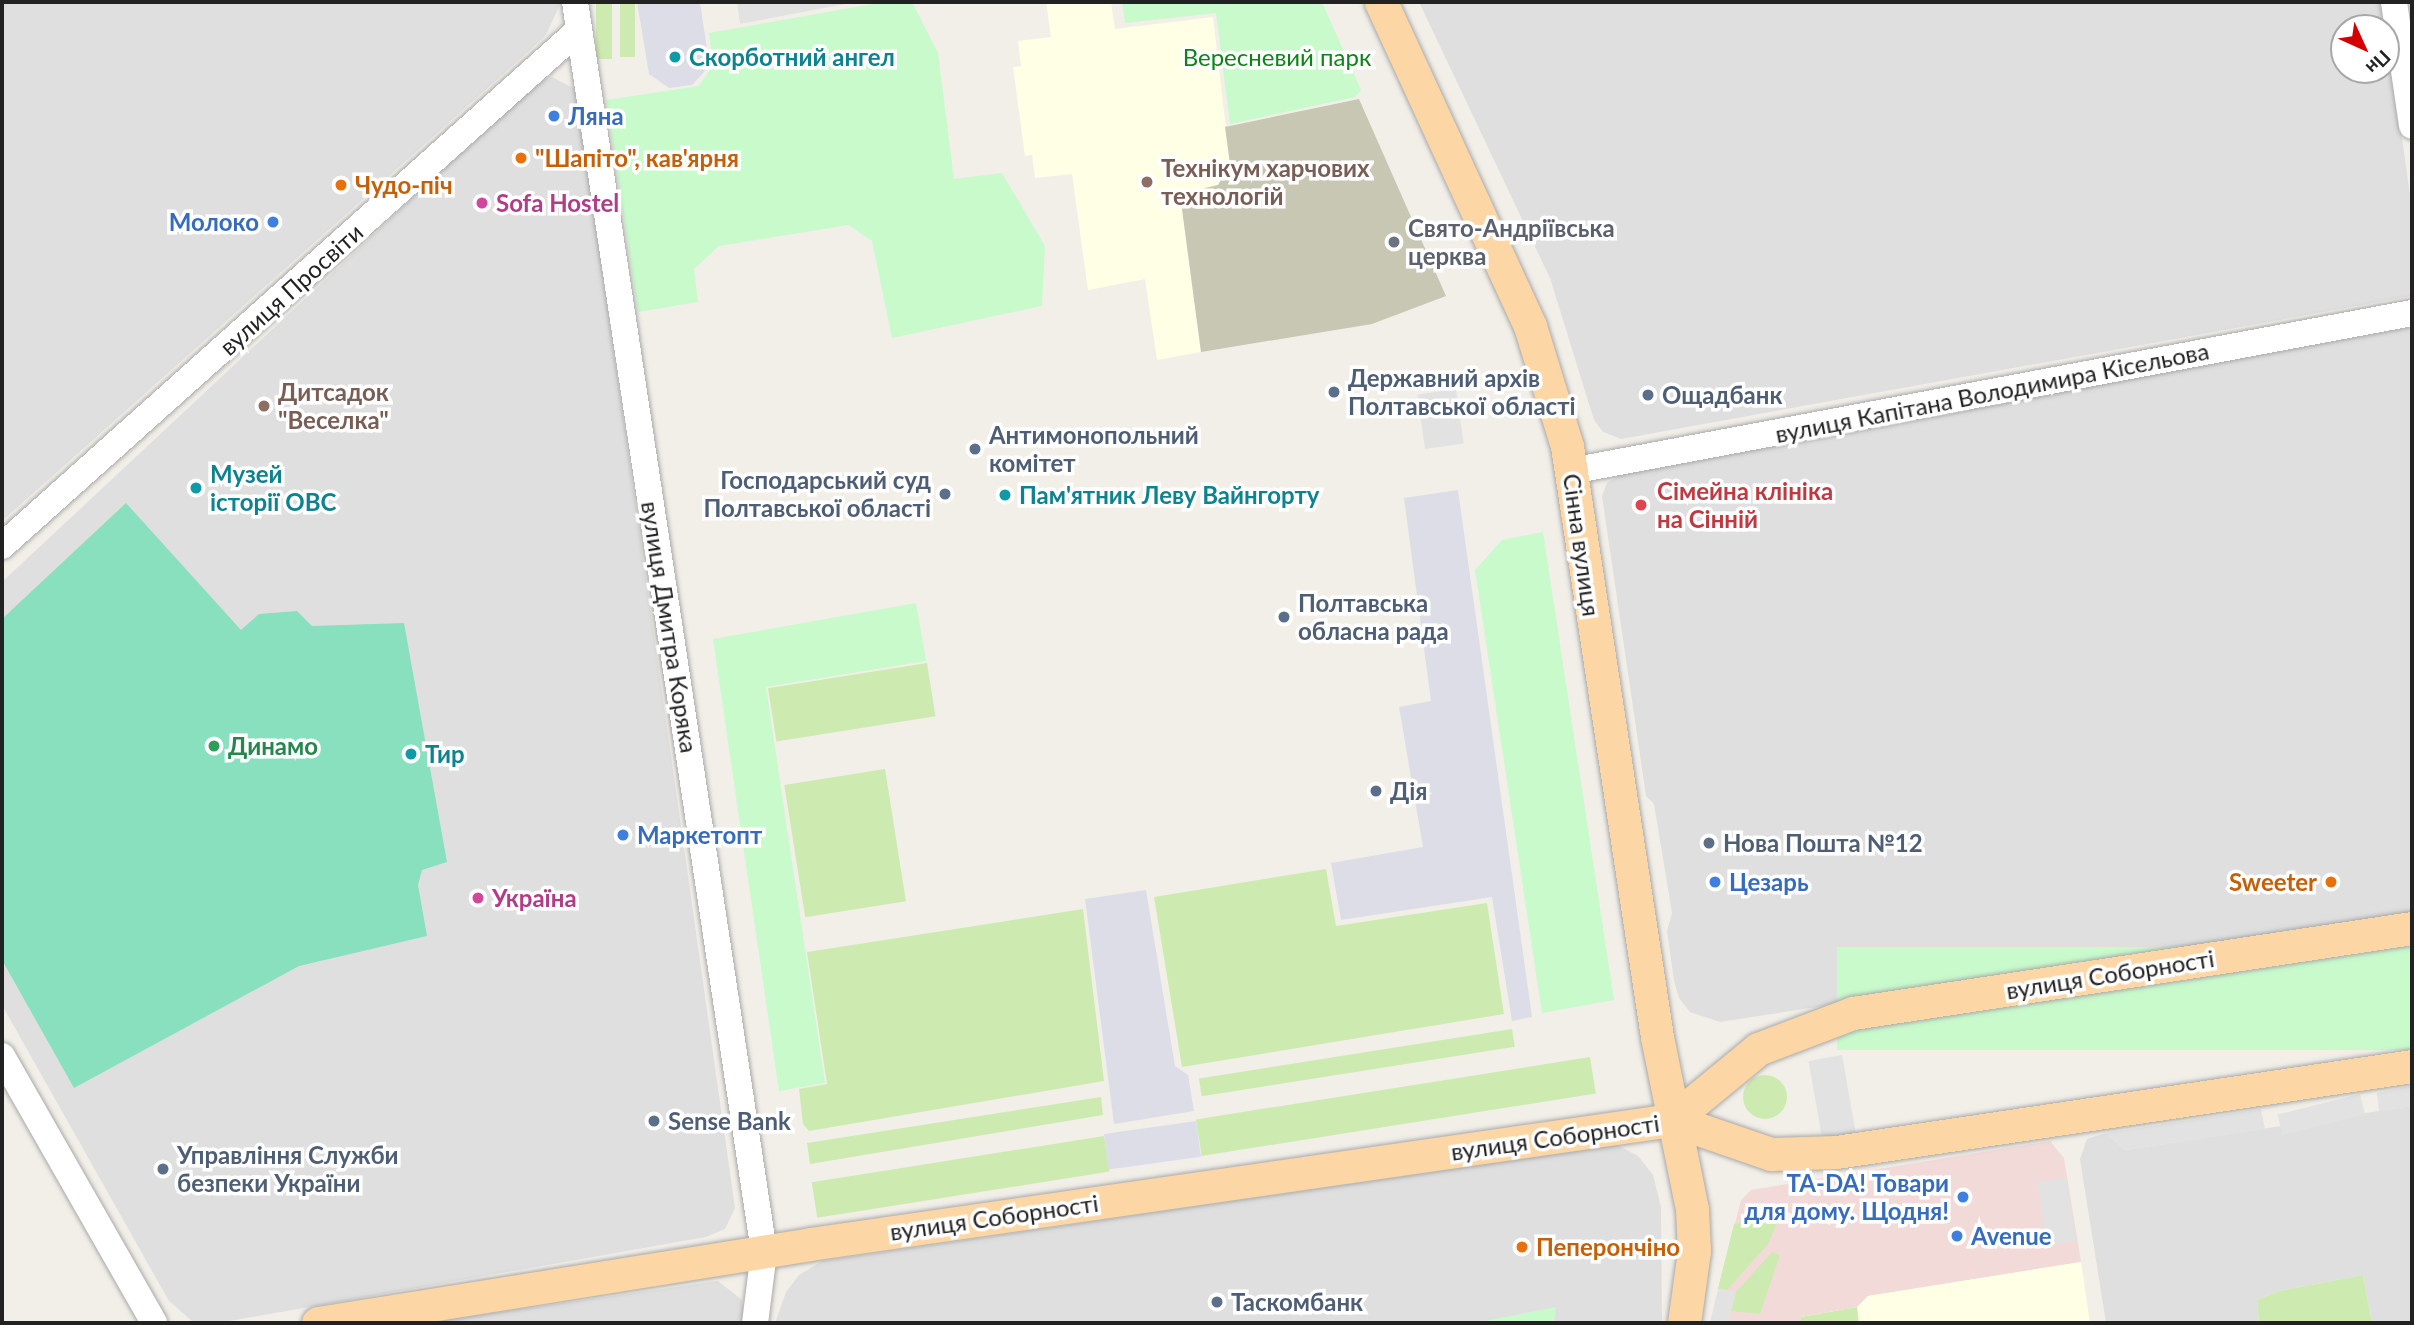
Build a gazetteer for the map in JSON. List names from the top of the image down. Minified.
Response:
{"streets":{"main road":["Сінна вулиця","вулиця Соборності"],"street":["вулиця Просвіти","вулиця Капітана Володимира Кісельова","вулиця Дмитра Коряка"]},"crossings":[["вулиця Просвіти","вулиця Дмитра Коряка"],["вулиця Капітана Володимира Кісельова","Сінна вулиця"],["Сінна вулиця","вулиця Соборності"],["вулиця Дмитра Коряка","вулиця Соборності"]],"parks":["Вересневий парк"],"places":["Скорботний ангел","Ляна","\"Шапіто\", кав'ярня","Технікум харчових технологій","Чудо-піч","Sofa Hostel","Молоко","Свято-Андріївська церква","Державний архів Полтавської області","Ощадбанк","Дитсадок \"Веселка\"","Антимонопольний комітет","Музей історії ОВС","Господарський суд Полтавської області","Пам'ятник Леву Вайнгорту","Сімейна клініка на Сінній","Полтавська обласна рада","Динамо","Тир","Дія","Маркетопт","Нова Пошта №12","Цезарь","Sweeter","Україна","Sense Bank","Управління Служби безпеки України","TA-DA! Товари для дому. Щодня!","Avenue","Пеперончіно","Таскомбанк"],"north":"bottom right"}
